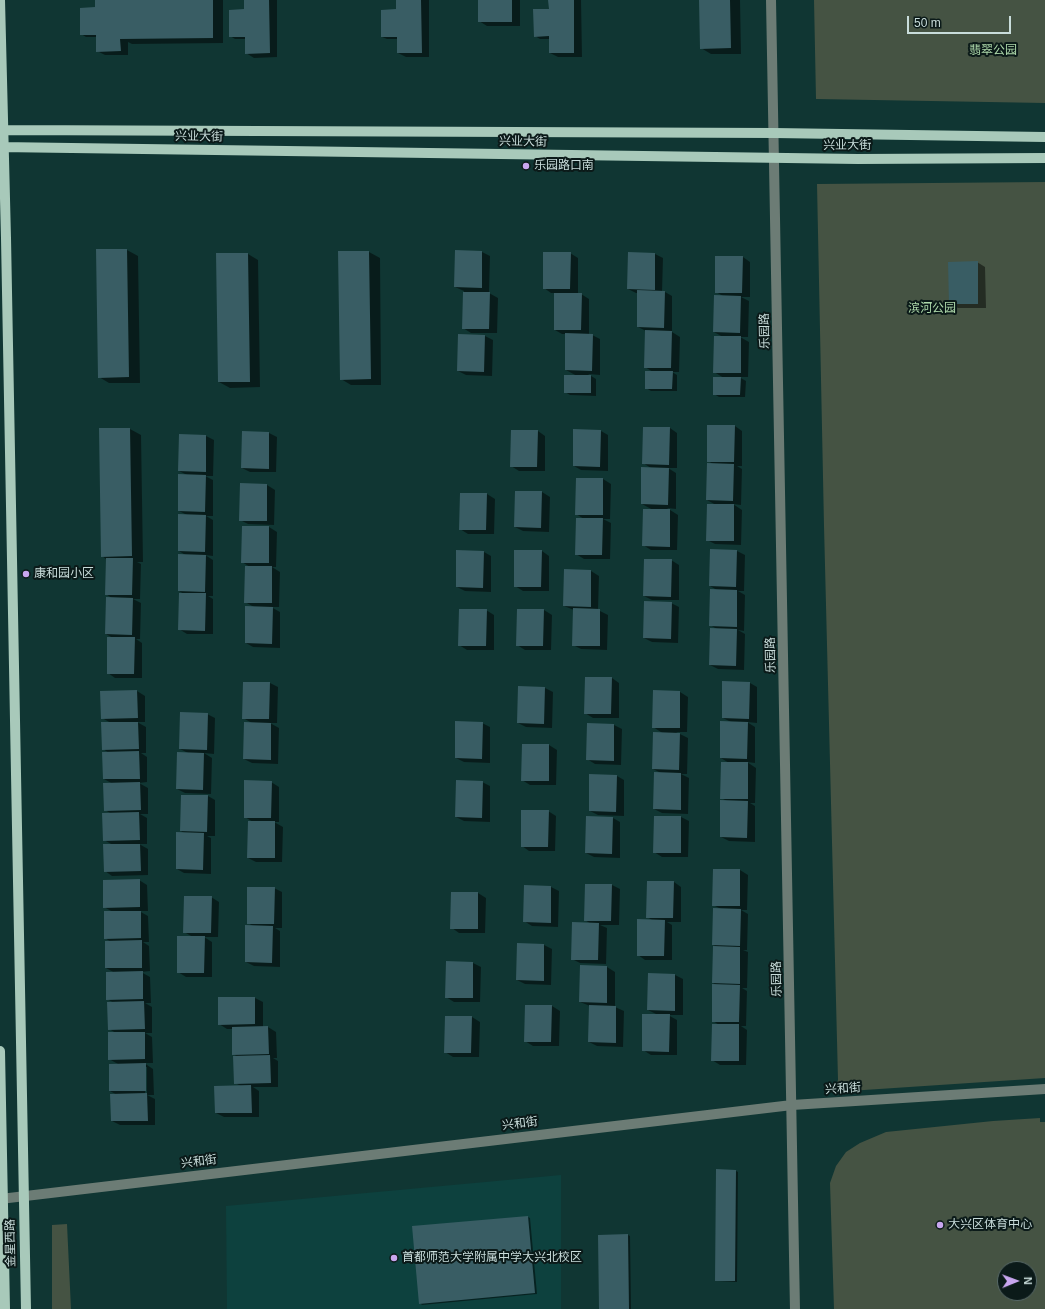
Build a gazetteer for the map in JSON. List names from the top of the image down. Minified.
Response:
{"streets":{"main road":["兴业大街","金星西路"],"street":["乐园路","兴和街"]},"crossings":[["兴业大街","乐园路"],["兴业大街","金星西路"],["乐园路","兴和街"],["兴和街","金星西路"]],"parks":["翡翠公园","滨河公园"],"places":["乐园路口南","康和园小区","大兴区体育中心","首都师范大学附属中学大兴北校区"],"scale_bar":"50 m","north":"right"}
